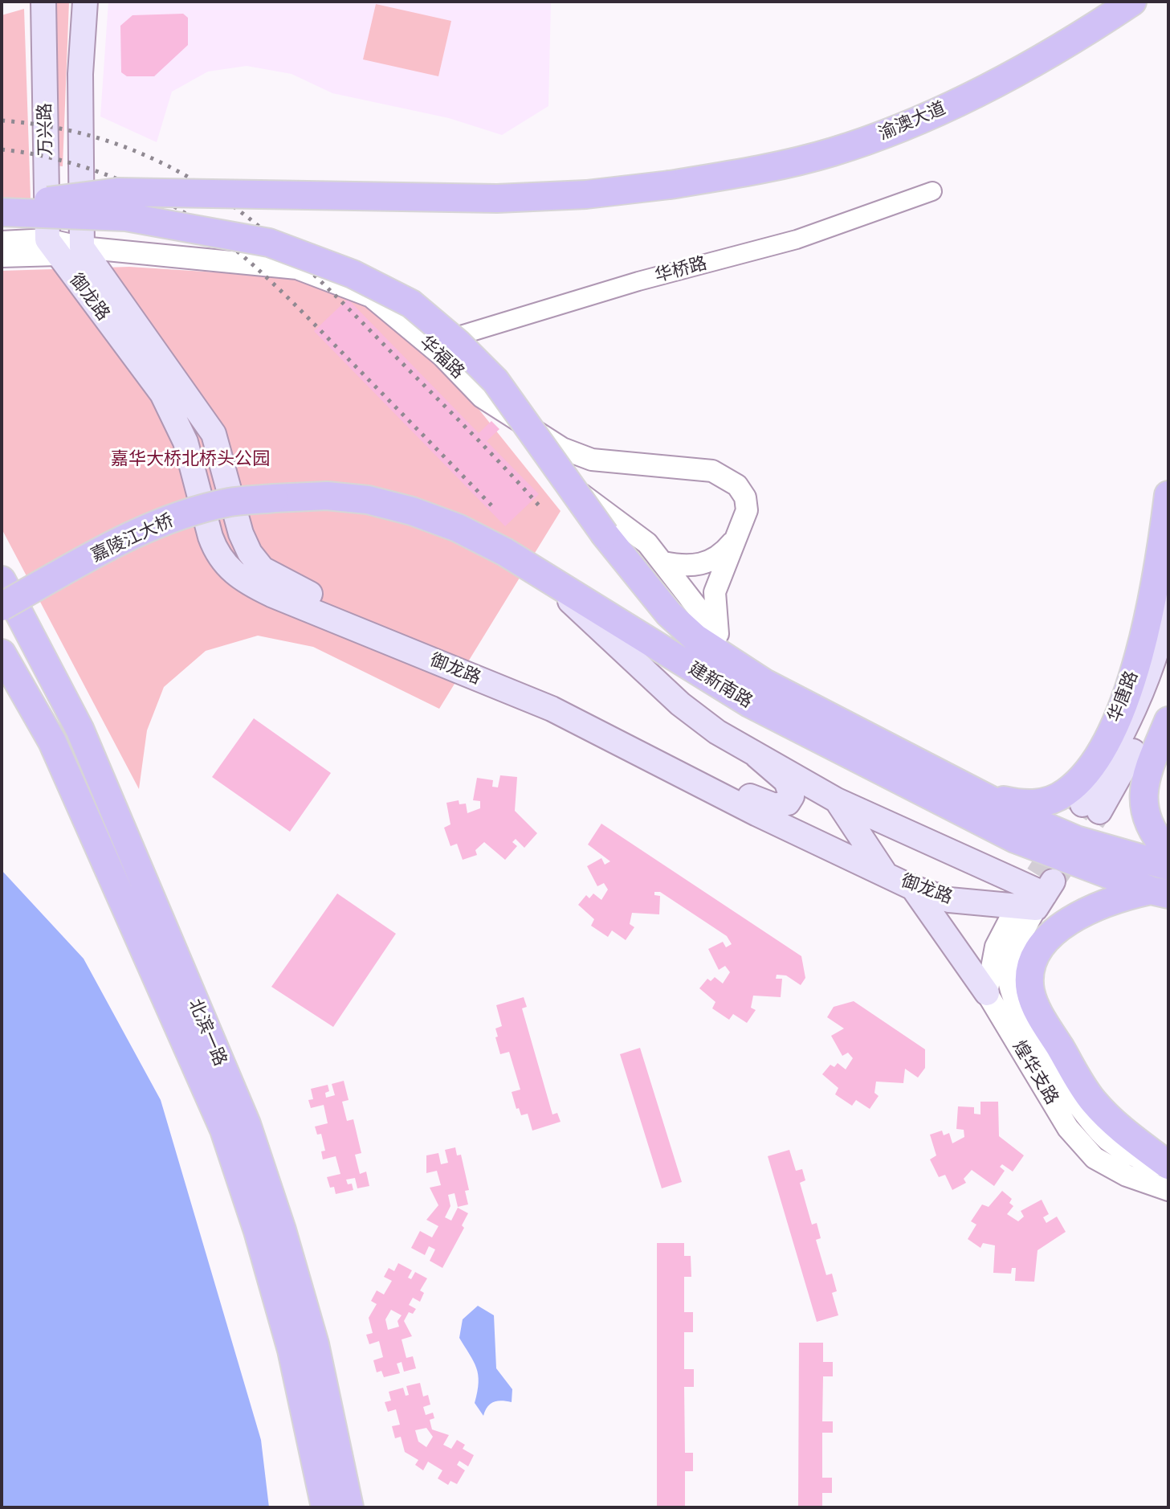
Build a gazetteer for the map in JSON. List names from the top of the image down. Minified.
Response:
{"streets":{"main road":["渝澳大道","万兴路","御龙路","嘉陵江大桥","建新南路","华唐路","北滨一路"],"street":["华桥路","华福路","煌华支路"]},"crossings":[["万兴路","御龙路"],["万兴路","华福路"],["华桥路","华福路"],["御龙路","华福路"],["御龙路","煌华支路"],["华福路","建新南路"],["嘉陵江大桥","建新南路"],["建新南路","华唐路"]],"parks":["嘉华大桥北桥头公园"]}
